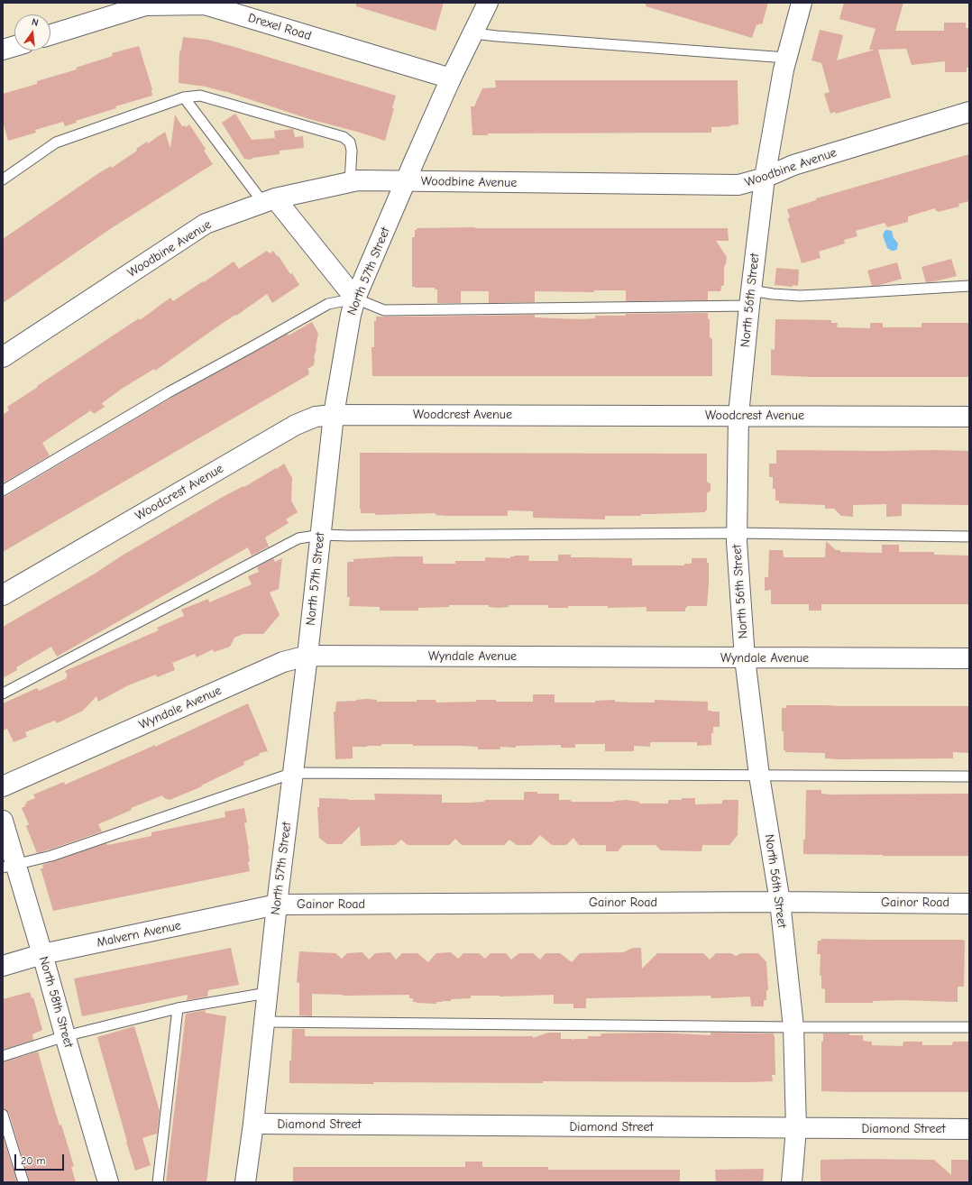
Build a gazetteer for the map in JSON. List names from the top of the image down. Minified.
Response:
{"streets":{"street":["Drexel Road","Woodbine Avenue","North 57th Street","North 56th Street","Woodcrest Avenue","Wyndale Avenue","Gainor Road","Malvern Avenue","North 58th Street","Diamond Street"]},"crossings":[["Drexel Road","North 57th Street"],["Woodbine Avenue","North 57th Street"],["Woodbine Avenue","North 56th Street"],["North 57th Street","Woodcrest Avenue"],["North 57th Street","Wyndale Avenue"],["North 57th Street","Gainor Road"],["North 57th Street","Malvern Avenue"],["North 57th Street","Diamond Street"],["North 56th Street","Woodcrest Avenue"],["North 56th Street","Wyndale Avenue"],["North 56th Street","Gainor Road"],["North 56th Street","Diamond Street"],["Gainor Road","Malvern Avenue"],["Malvern Avenue","North 58th Street"]],"scale_bar":"20 m","north":"top"}
